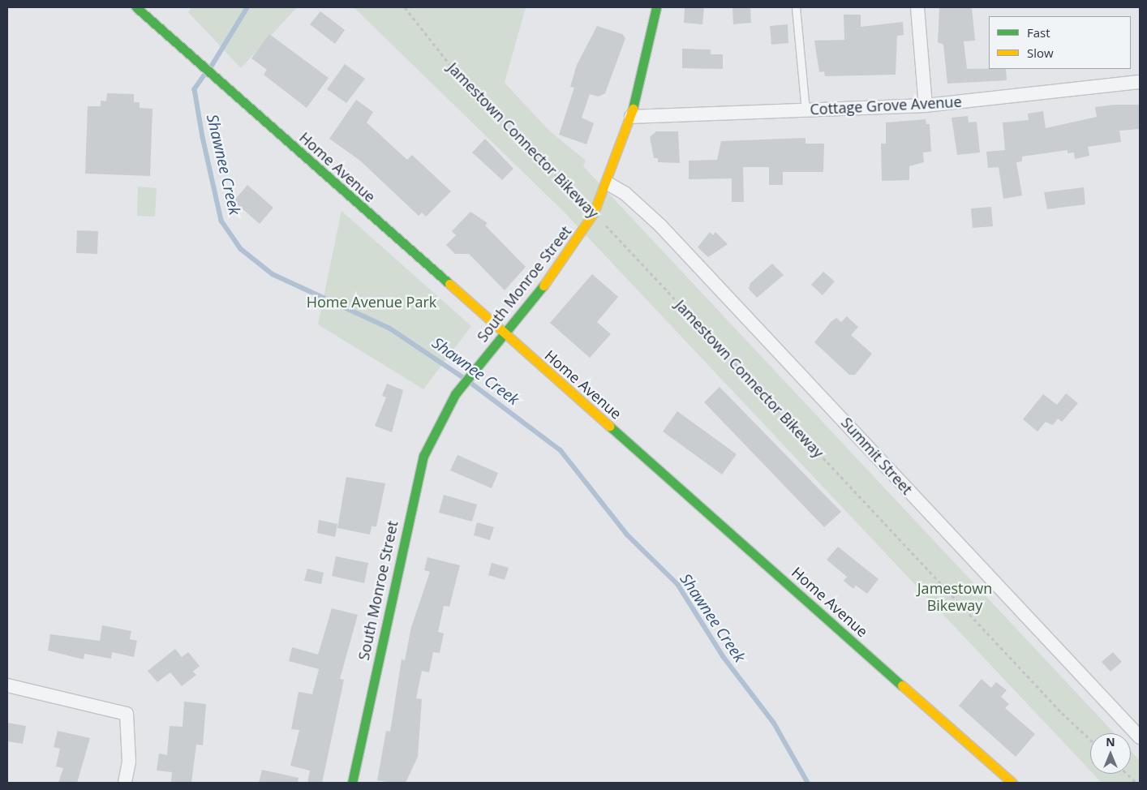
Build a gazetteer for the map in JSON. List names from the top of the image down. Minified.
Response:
{"streets":{"main road":["Home Avenue","South Monroe Street"],"street":["Cottage Grove Avenue","Summit Street"],"path":["Jamestown Connector Bikeway"]},"crossings":[["Cottage Grove Avenue","South Monroe Street"],["Jamestown Connector Bikeway","South Monroe Street"],["Home Avenue","South Monroe Street"],["South Monroe Street","Summit Street"]],"water":["Shawnee Creek"],"parks":["Home Avenue Park","Jamestown Bikeway"],"legend":["Fast","Slow"],"north":"top"}
